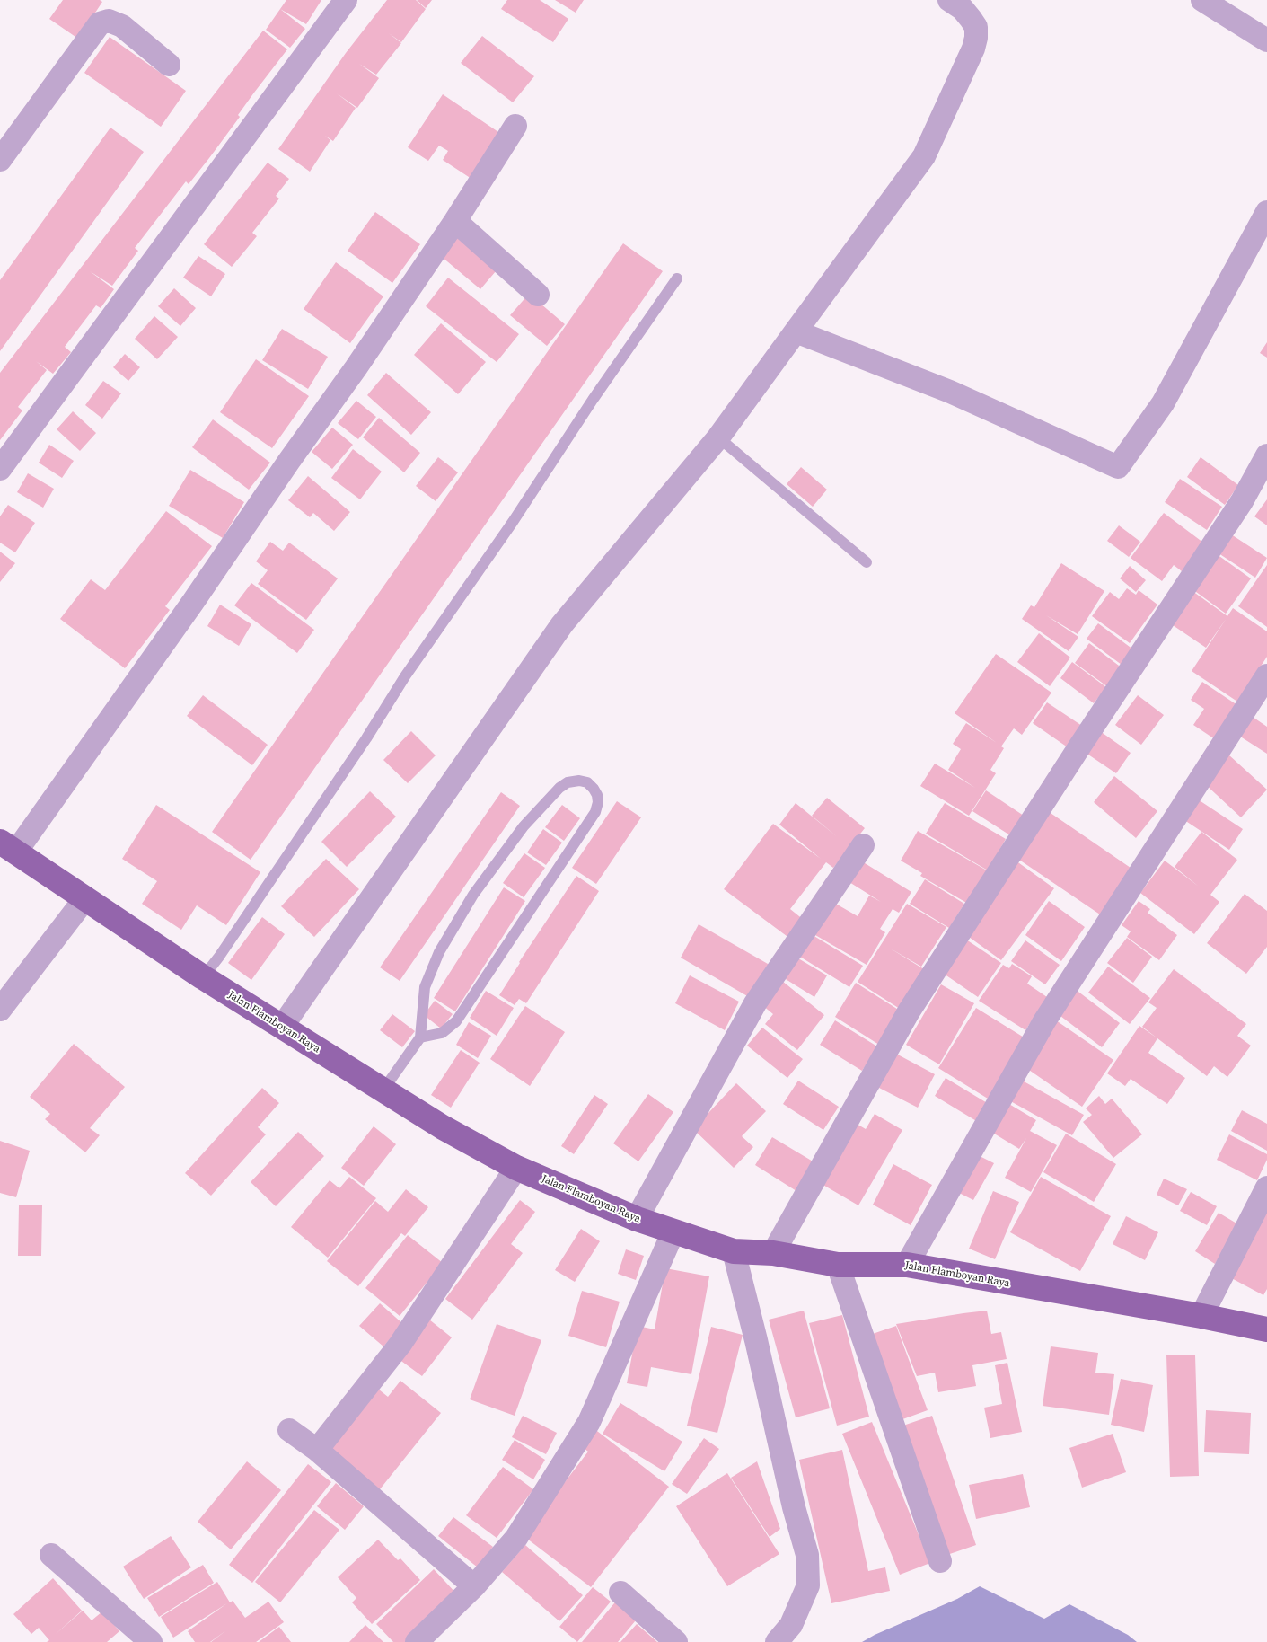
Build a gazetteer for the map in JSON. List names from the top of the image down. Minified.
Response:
{"streets":{"main road":["Jalan Flamboyan Raya"]}}
